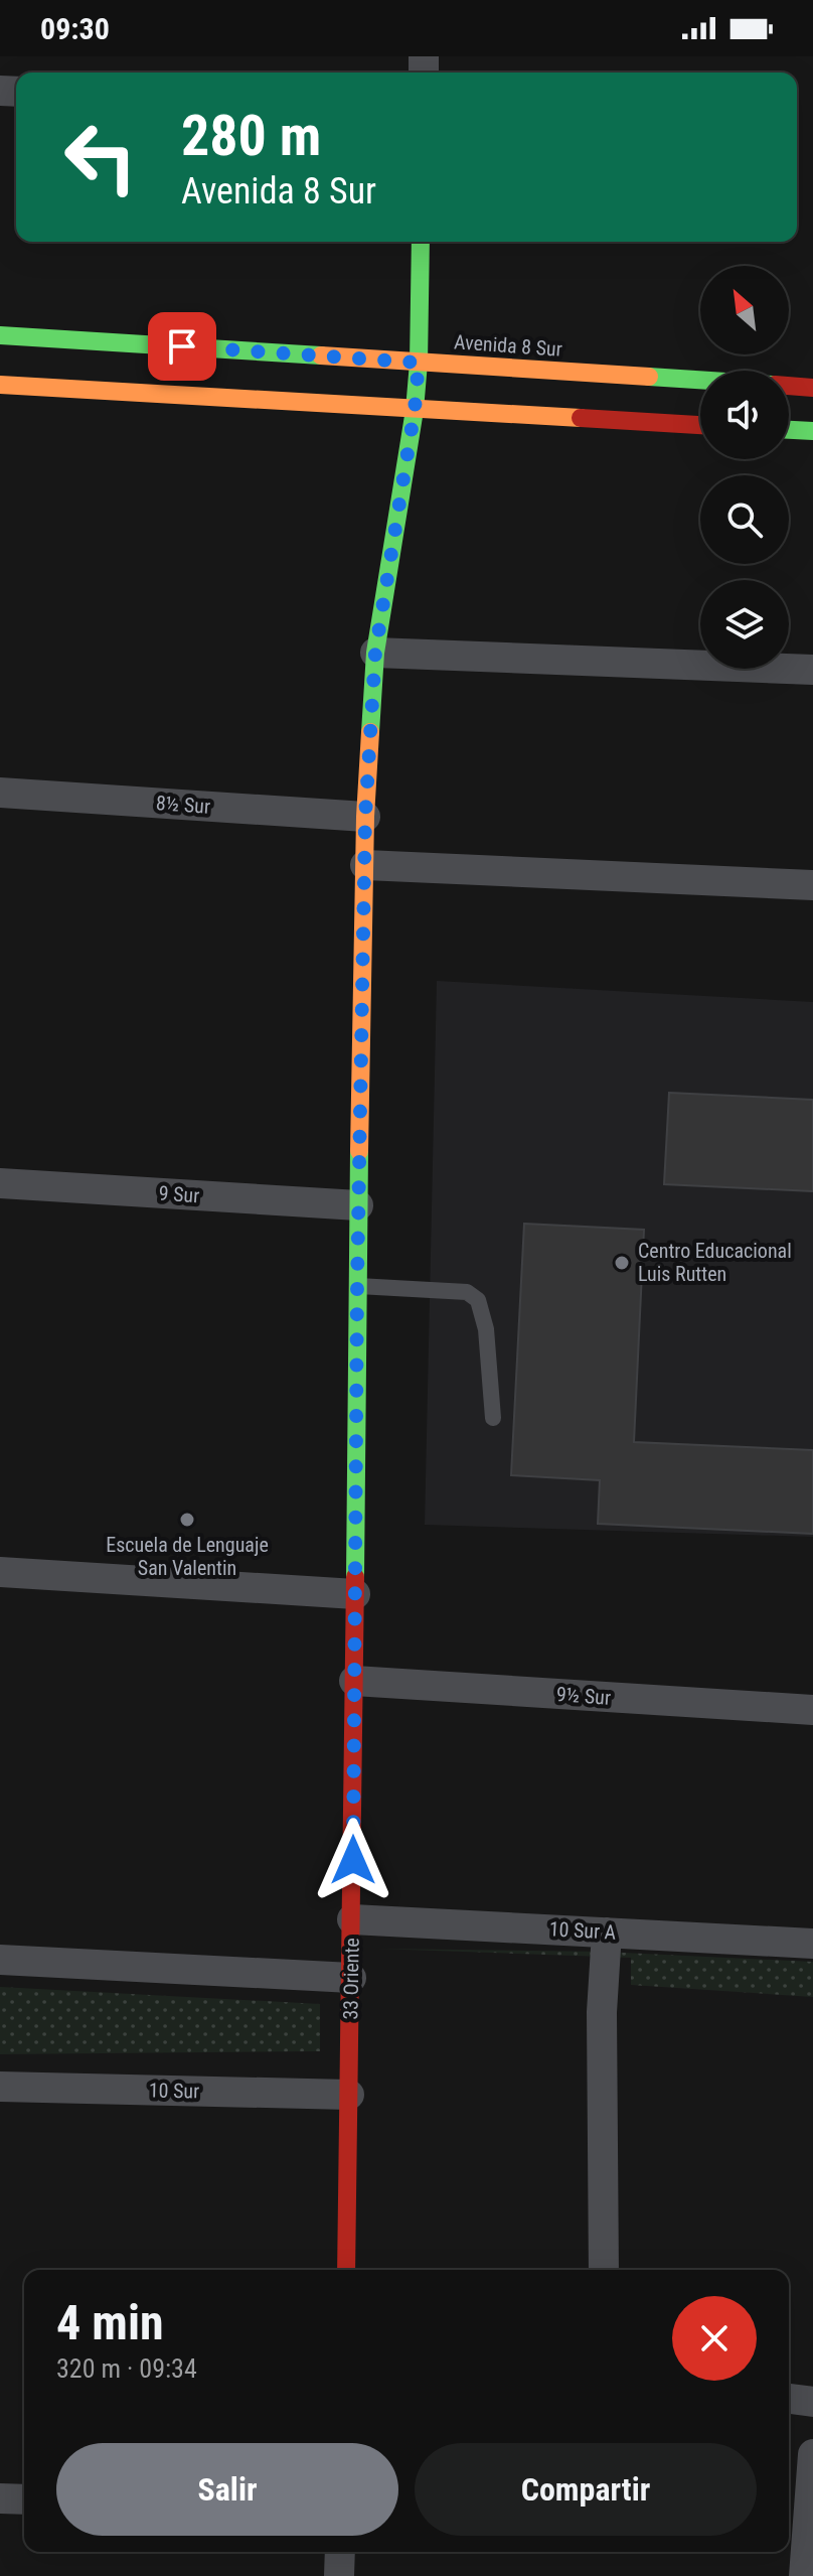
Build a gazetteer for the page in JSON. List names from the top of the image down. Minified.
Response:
{"streets":{"street":["Avenida 8 Sur","8½ Sur","9 Sur","9½ Sur","10 Sur A","33 Oriente","10 Sur"]},"crossings":[["Avenida 8 Sur","33 Oriente"],["8½ Sur","33 Oriente"],["9 Sur","33 Oriente"],["9½ Sur","33 Oriente"],["10 Sur A","33 Oriente"],["33 Oriente","10 Sur"]],"places":["Centro Educacional Luis Rutten","Escuela de Lenguaje San Valentin"],"north":"top left","page":{"status":"09:30","turn":["280 m","Avenida 8 Sur"],"heading":["4 min","320 m · 09:34"],"buttons":["Salir","Compartir"]}}
